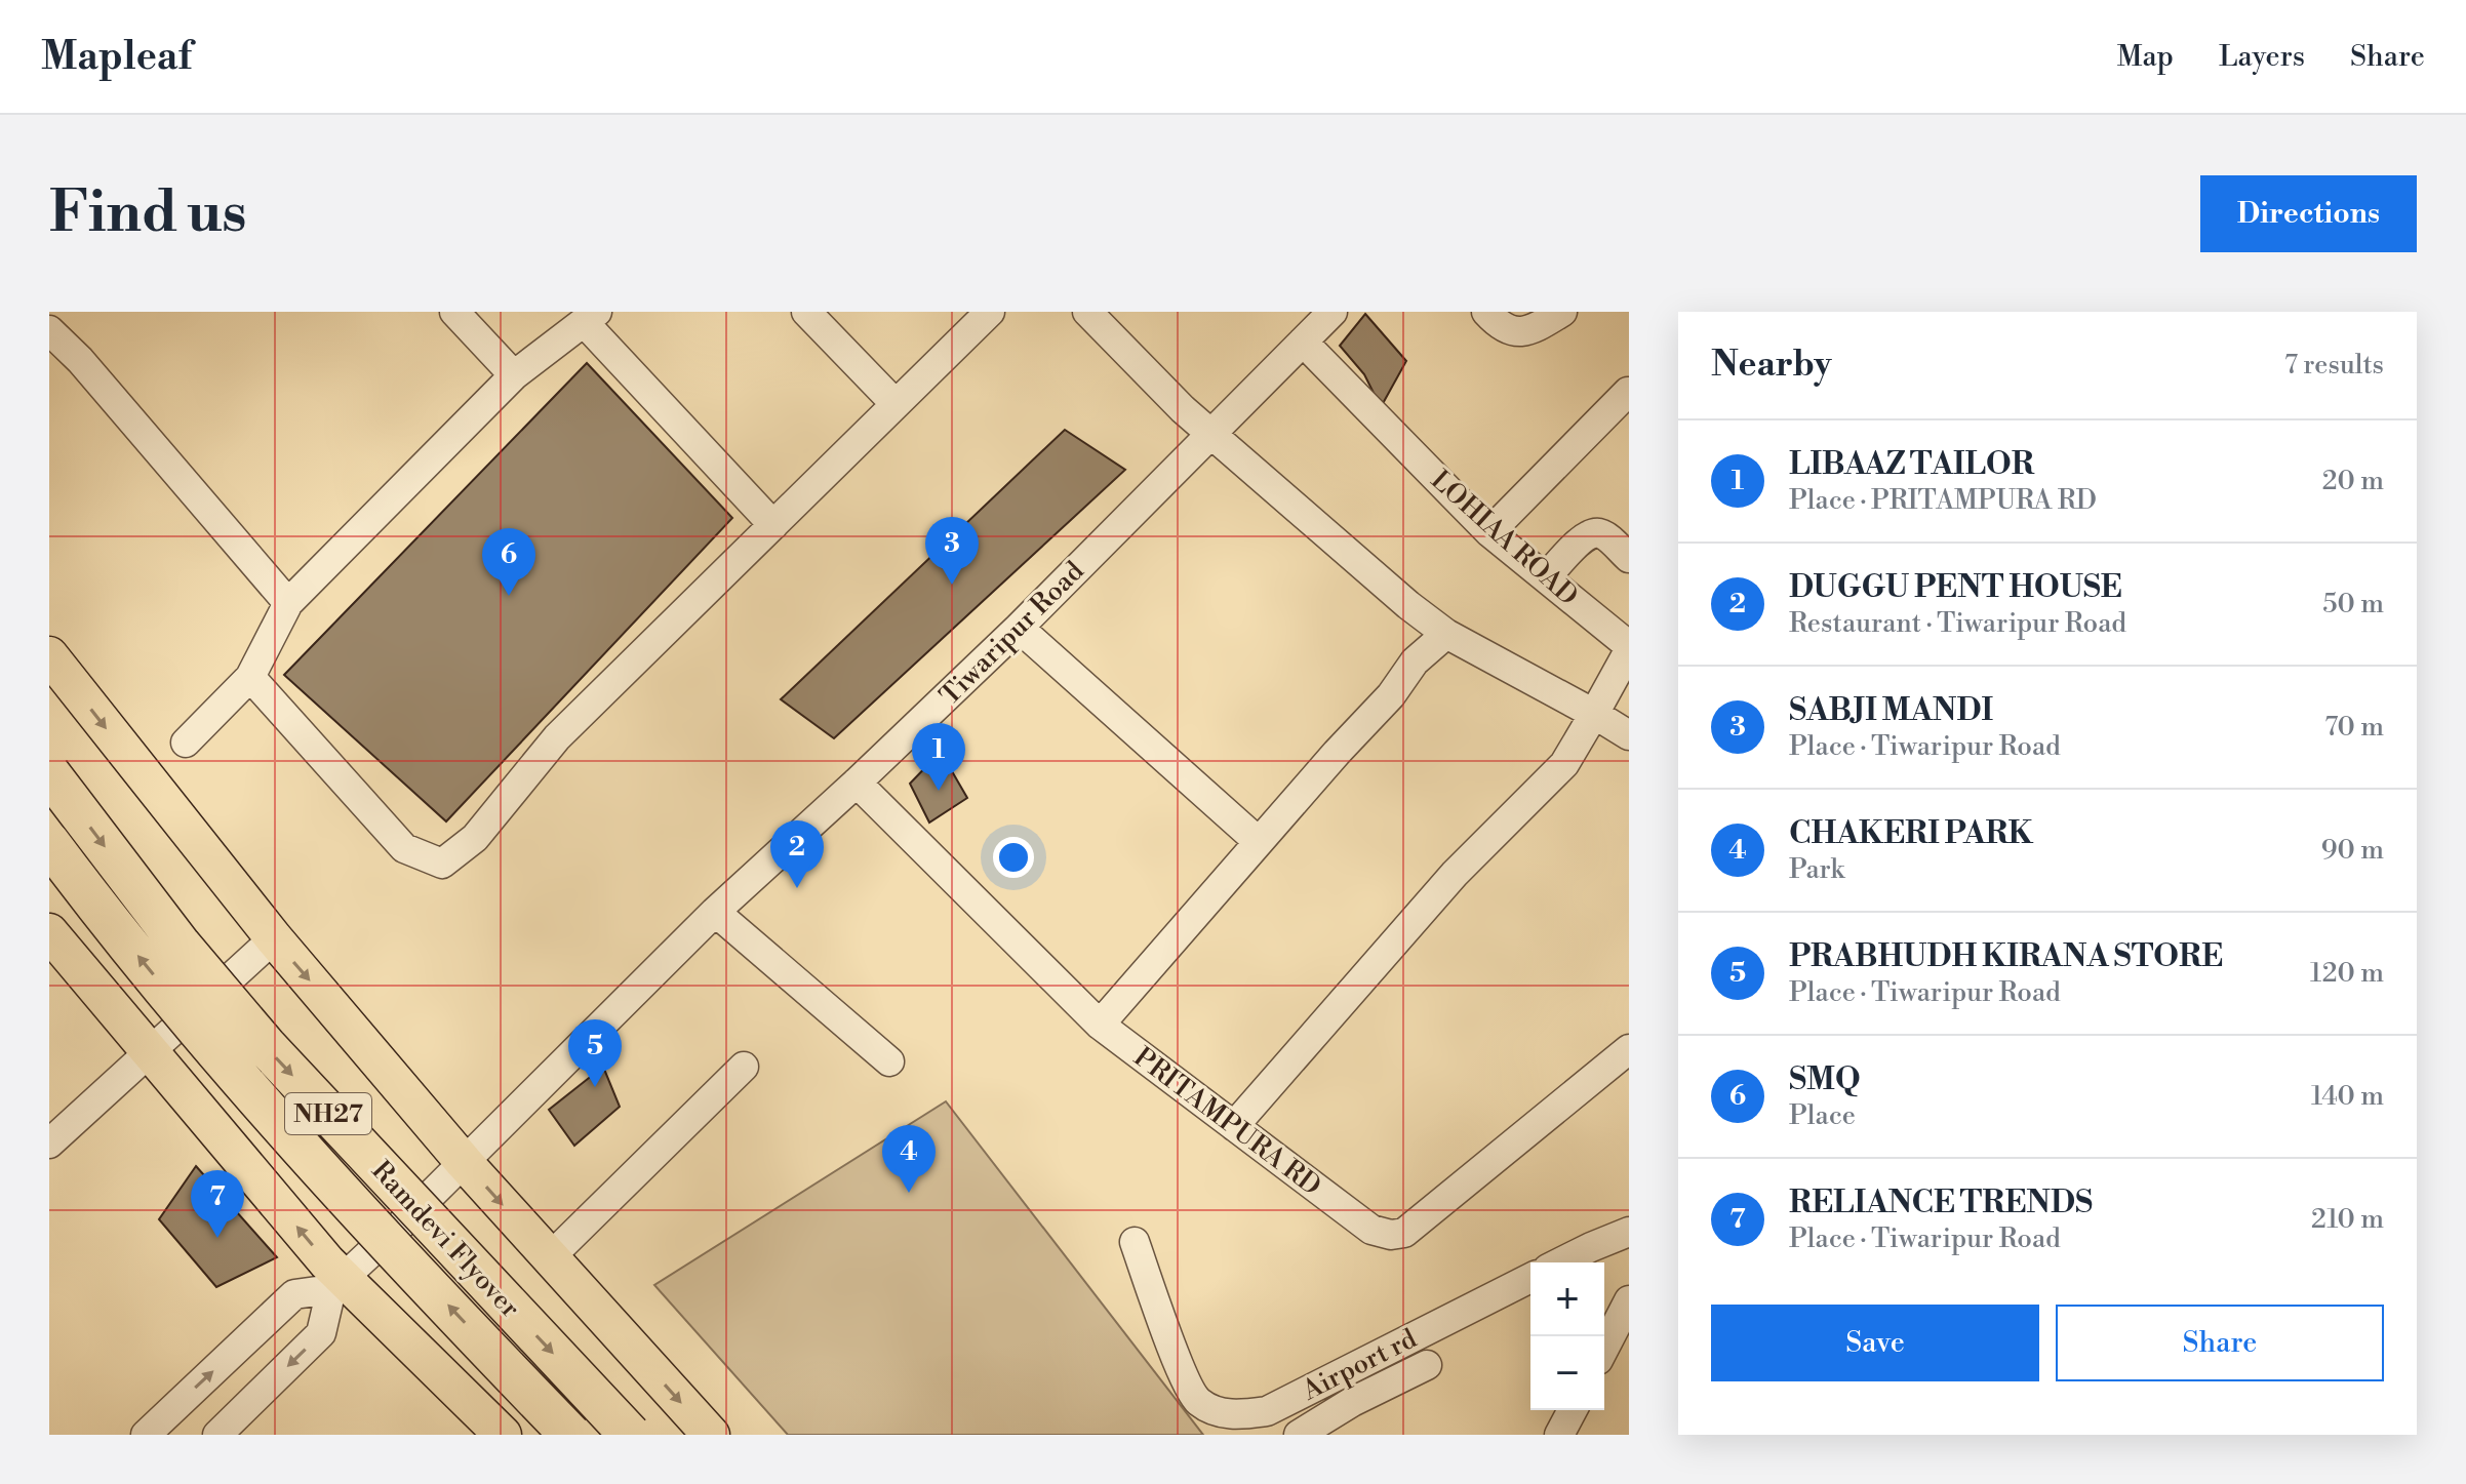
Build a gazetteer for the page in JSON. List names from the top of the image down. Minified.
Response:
{"streets":{"highway":["NH27","Ramdevi Flyover"],"street":["LOHIAA ROAD","Tiwaripur Road","PRITAMPURA RD","Airport rd"]},"crossings":[["LOHIAA ROAD","Tiwaripur Road"],["Tiwaripur Road","PRITAMPURA RD"]],"page":{"header":"Mapleaf","nav":["Map","Layers","Share"],"buttons":["Directions",["Save","Share"]],"title":"Find us","heading":["Nearby","7 results"],"list":[{"mark":"1","name":"LIBAAZ TAILOR","note":"Place · PRITAMPURA RD","value":"20 m"},{"mark":"2","name":"DUGGU PENT HOUSE","note":"Restaurant · Tiwaripur Road","value":"50 m"},{"mark":"3","name":"SABJI MANDI","note":"Place · Tiwaripur Road","value":"70 m"},{"mark":"4","name":"CHAKERI PARK","note":"Park","value":"90 m"},{"mark":"5","name":"PRABHUDH KIRANA STORE","note":"Place · Tiwaripur Road","value":"120 m"},{"mark":"6","name":"SMQ","note":"Place","value":"140 m"},{"mark":"7","name":"RELIANCE TRENDS","note":"Place · Tiwaripur Road","value":"210 m"}],"pins":["3","6","1","2","5","4","7"],"map_buttons":["+","−"]}}
